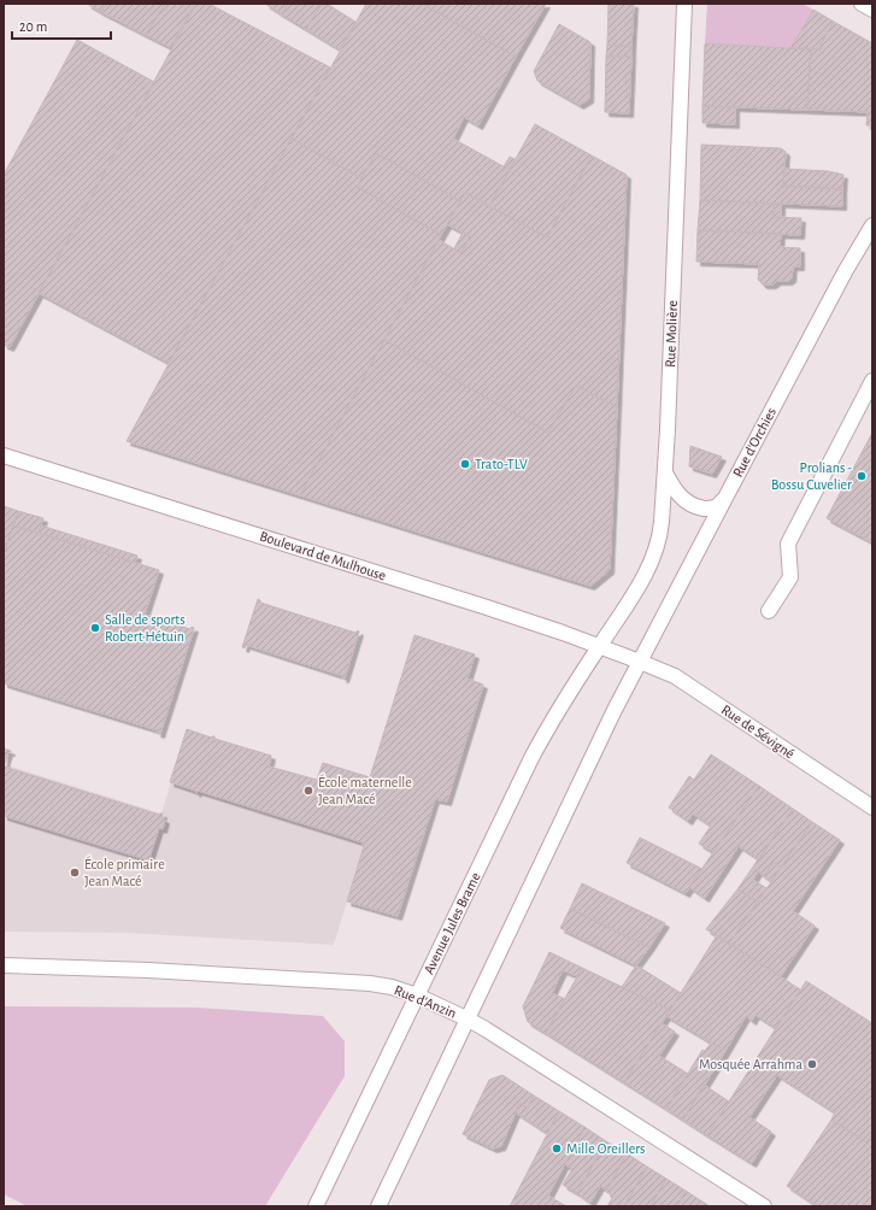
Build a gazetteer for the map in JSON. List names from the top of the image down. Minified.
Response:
{"streets":{"street":["Rue Molière","Rue d'Orchies","Boulevard de Mulhouse","Rue de Sévigné","Avenue Jules Brame","Rue d'Anzin"]},"crossings":[["Rue Molière","Boulevard de Mulhouse"],["Rue Molière","Avenue Jules Brame"],["Rue d'Orchies","Boulevard de Mulhouse"],["Rue d'Orchies","Rue de Sévigné"],["Boulevard de Mulhouse","Rue de Sévigné"],["Boulevard de Mulhouse","Avenue Jules Brame"],["Avenue Jules Brame","Rue d'Anzin"]],"places":["Trato-TLV","Prolians - Bossu Cuvelier","Salle de sports Robert Hétuin","École maternelle Jean Macé","École primaire Jean Macé","Mosquée Arrahma","Mille Oreillers"],"scale_bar":"20 m"}
